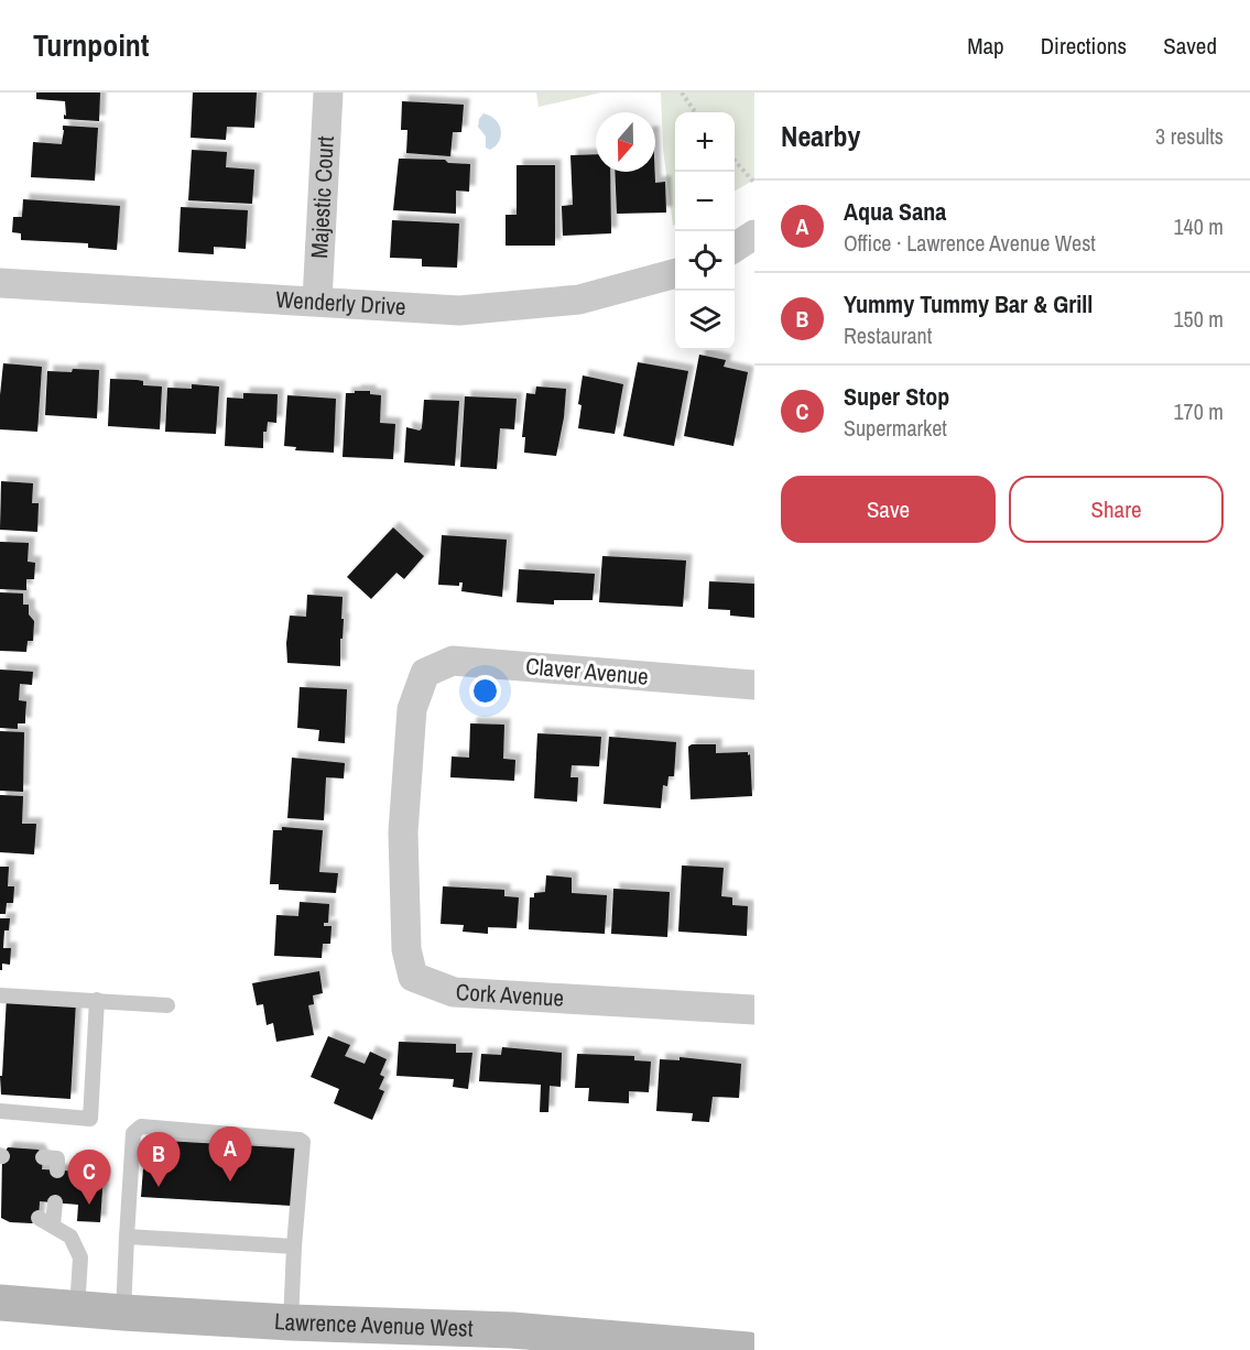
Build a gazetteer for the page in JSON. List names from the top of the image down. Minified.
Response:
{"streets":{"main road":["Lawrence Avenue West"],"street":["Majestic Court","Wenderly Drive","Claver Avenue","Cork Avenue"]},"crossings":[["Majestic Court","Wenderly Drive"],["Claver Avenue","Cork Avenue"]],"north":"bottom","page":{"header":"Turnpoint","nav":["Map","Directions","Saved"],"heading":["Nearby","3 results"],"map_buttons":["+","−"],"list":[{"mark":"A","name":"Aqua Sana","note":"Office · Lawrence Avenue West","value":"140 m"},{"mark":"B","name":"Yummy Tummy Bar & Grill","note":"Restaurant","value":"150 m"},{"mark":"C","name":"Super Stop","note":"Supermarket","value":"170 m"}],"buttons":["Save","Share"],"pins":["A","B","C"]}}
